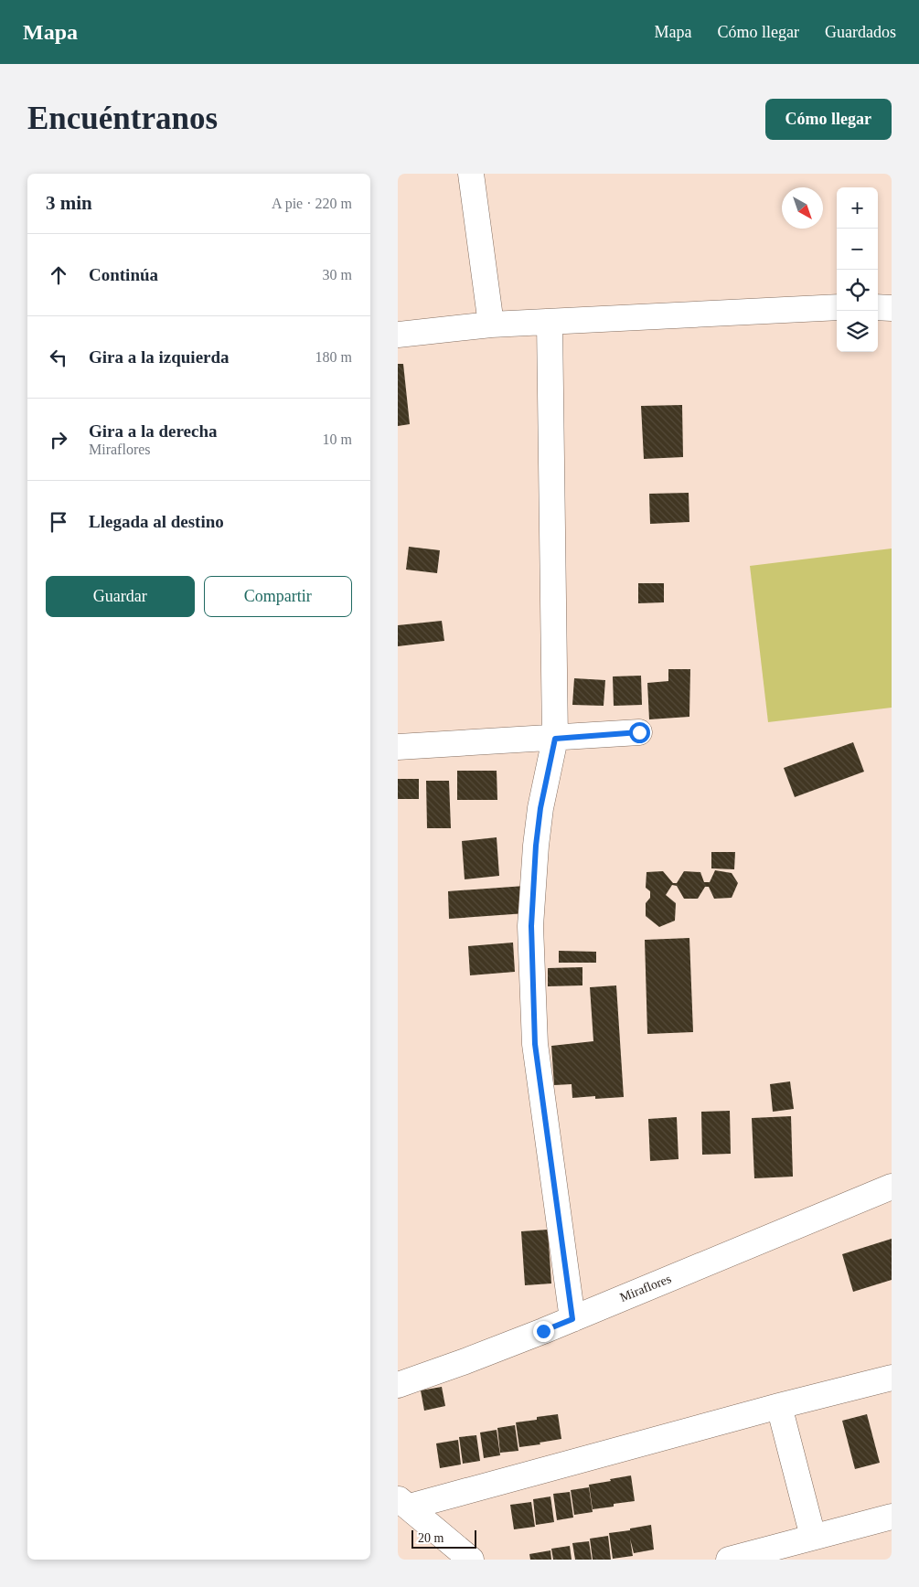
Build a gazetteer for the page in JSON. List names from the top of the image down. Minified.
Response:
{"streets":{"street":["Miraflores"]},"scale_bar":"20 m","north":"bottom right","page":{"header":"Mapa","nav":["Mapa","Cómo llegar","Guardados"],"buttons":["Cómo llegar",["Guardar","Compartir"]],"title":"Encuéntranos","heading":["3 min","A pie · 220 m"],"map_buttons":["+","−"],"list":[["Continúa","30 m"],["Gira a la izquierda","180 m"],["Gira a la derecha","Miraflores","10 m"],"Llegada al destino"],"scale":"20 m"}}
